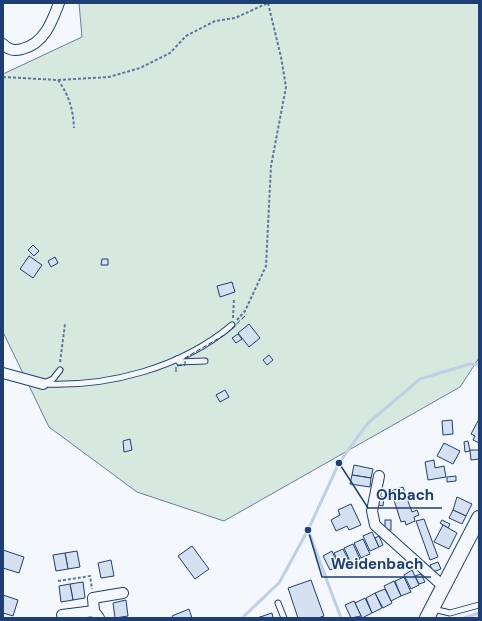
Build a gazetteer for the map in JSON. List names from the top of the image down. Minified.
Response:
{"places":["Ohbach","Weidenbach"]}
